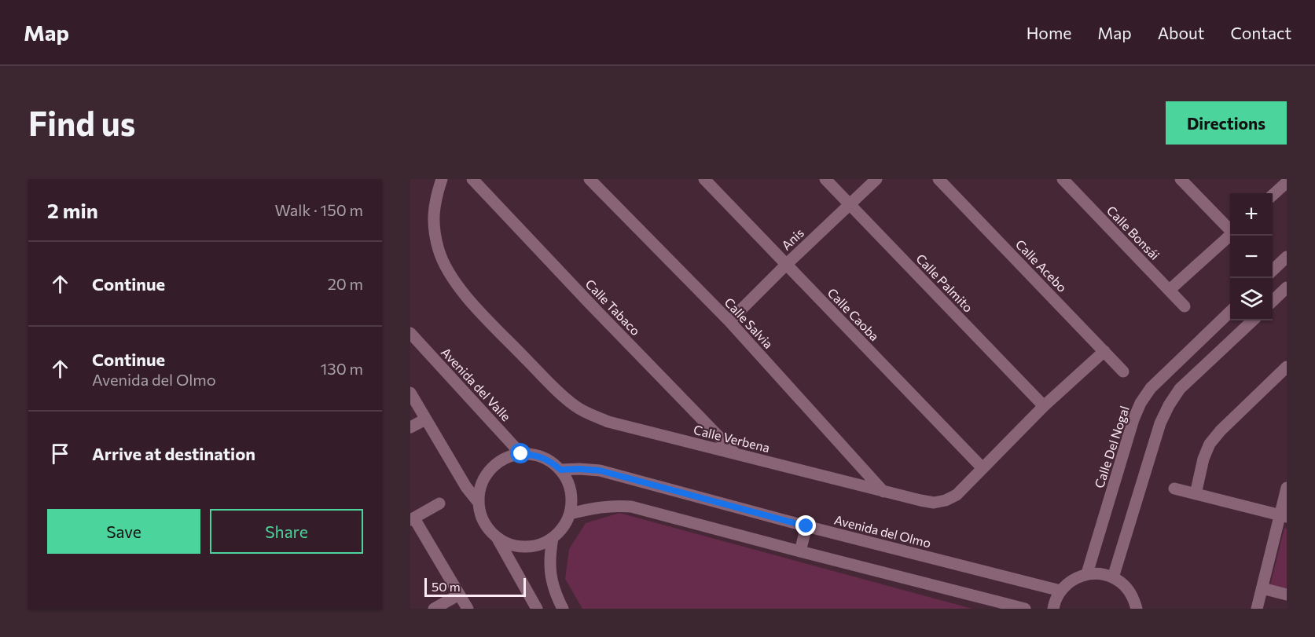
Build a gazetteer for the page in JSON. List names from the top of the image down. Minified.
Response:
{"streets":{"street":["Calle Bonsái","Anis","Calle Acebo","Calle Palmito","Calle Tabaco","Calle Caoba","Calle Salvia","Avenida del Valle","Calle Verbena","Calle Del Nogal","Avenida del Olmo"]},"crossings":[["Anis","Calle Palmito"],["Anis","Calle Caoba"],["Anis","Calle Salvia"],["Calle Acebo","Calle Verbena"],["Calle Palmito","Calle Verbena"],["Calle Tabaco","Calle Verbena"],["Calle Caoba","Calle Verbena"],["Calle Salvia","Calle Verbena"],["Avenida del Valle","Avenida del Olmo"]],"scale_bar":"50 m","page":{"header":"Map","nav":["Home","Map","About","Contact"],"buttons":["Directions",["Save","Share"]],"title":"Find us","heading":["2 min","Walk · 150 m"],"map_buttons":["+","−"],"list":[["Continue","20 m"],["Continue","Avenida del Olmo","130 m"],"Arrive at destination"],"scale":"50 m"}}
